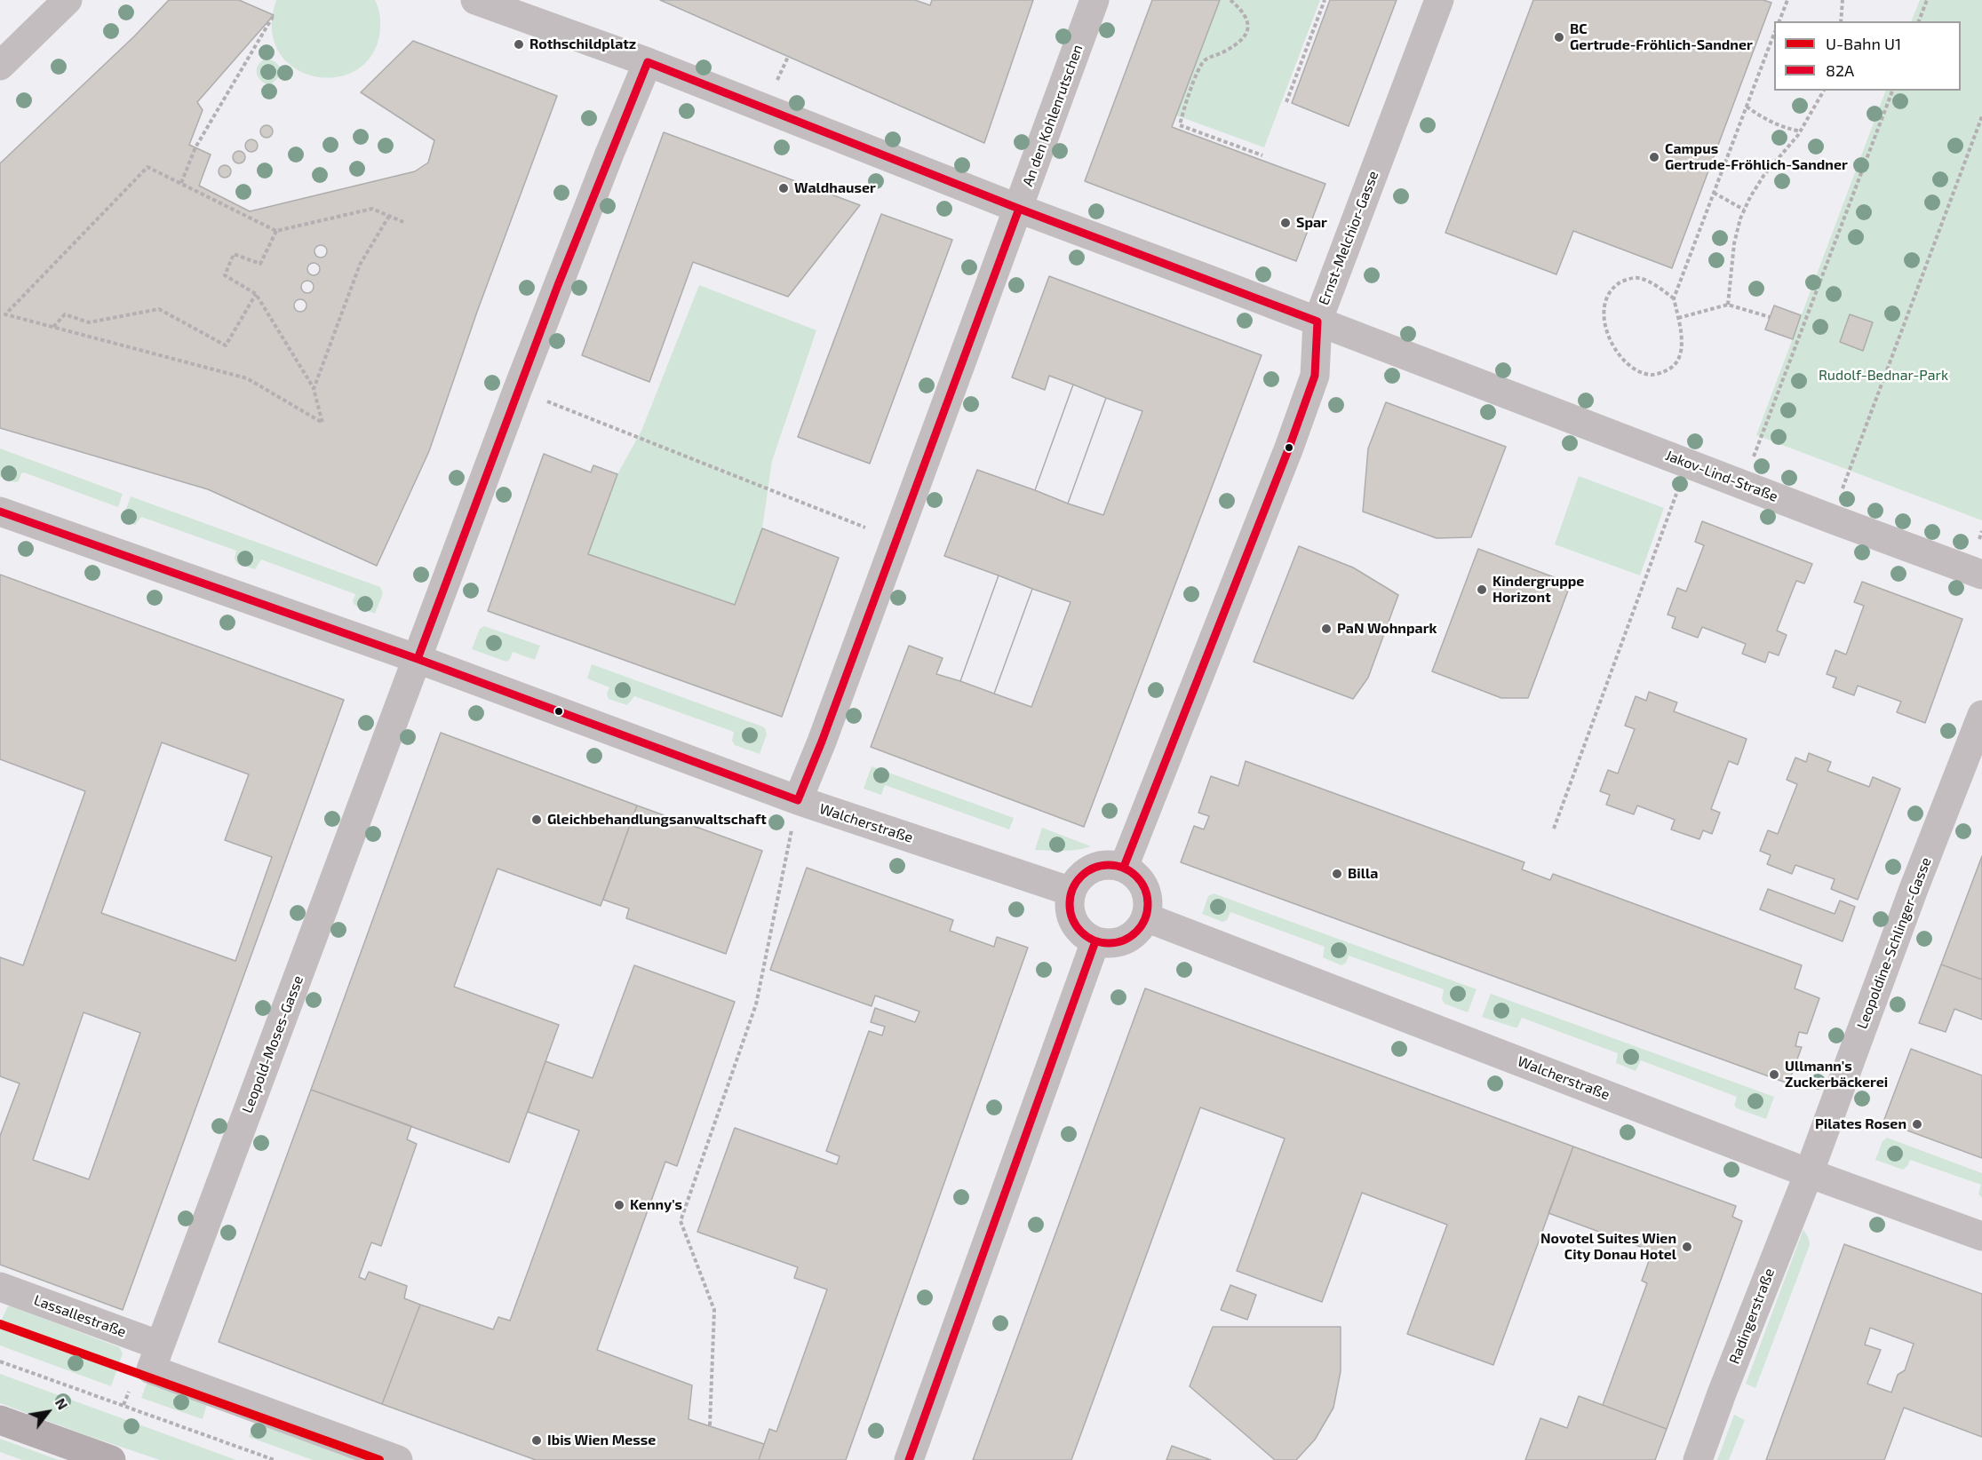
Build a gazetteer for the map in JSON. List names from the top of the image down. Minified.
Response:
{"streets":{"street":["An den Kohlenrutschen","Ernst-Melchior-Gasse","Jakov-Lind-Straße","Walcherstraße","Leopoldine-Schlinger-Gasse","Leopold-Moses-Gasse","Lassallestraße","Radingerstraße"]},"crossings":[["An den Kohlenrutschen","Jakov-Lind-Straße"],["An den Kohlenrutschen","Walcherstraße"],["Ernst-Melchior-Gasse","Jakov-Lind-Straße"],["Ernst-Melchior-Gasse","Walcherstraße"],["Jakov-Lind-Straße","Leopold-Moses-Gasse"],["Walcherstraße","Leopoldine-Schlinger-Gasse"],["Walcherstraße","Leopold-Moses-Gasse"],["Walcherstraße","Radingerstraße"],["Leopoldine-Schlinger-Gasse","Radingerstraße"],["Leopold-Moses-Gasse","Lassallestraße"]],"parks":["Rudolf-Bednar-Park"],"places":["BC Gertrude-Fröhlich-Sandner","Rothschildplatz","Campus Gertrude-Fröhlich-Sandner","Waldhauser","Spar","Kindergruppe Horizont","PaN Wohnpark","Gleichbehandlungsanwaltschaft","Billa","Ullmann's Zuckerbäckerei","Pilates Rosen","Kenny's","Novotel Suites Wien City Donau Hotel","Ibis Wien Messe"],"lines":["transit line 82A","metro line U1"],"legend":["U-Bahn U1","82A"],"north":"top right"}
